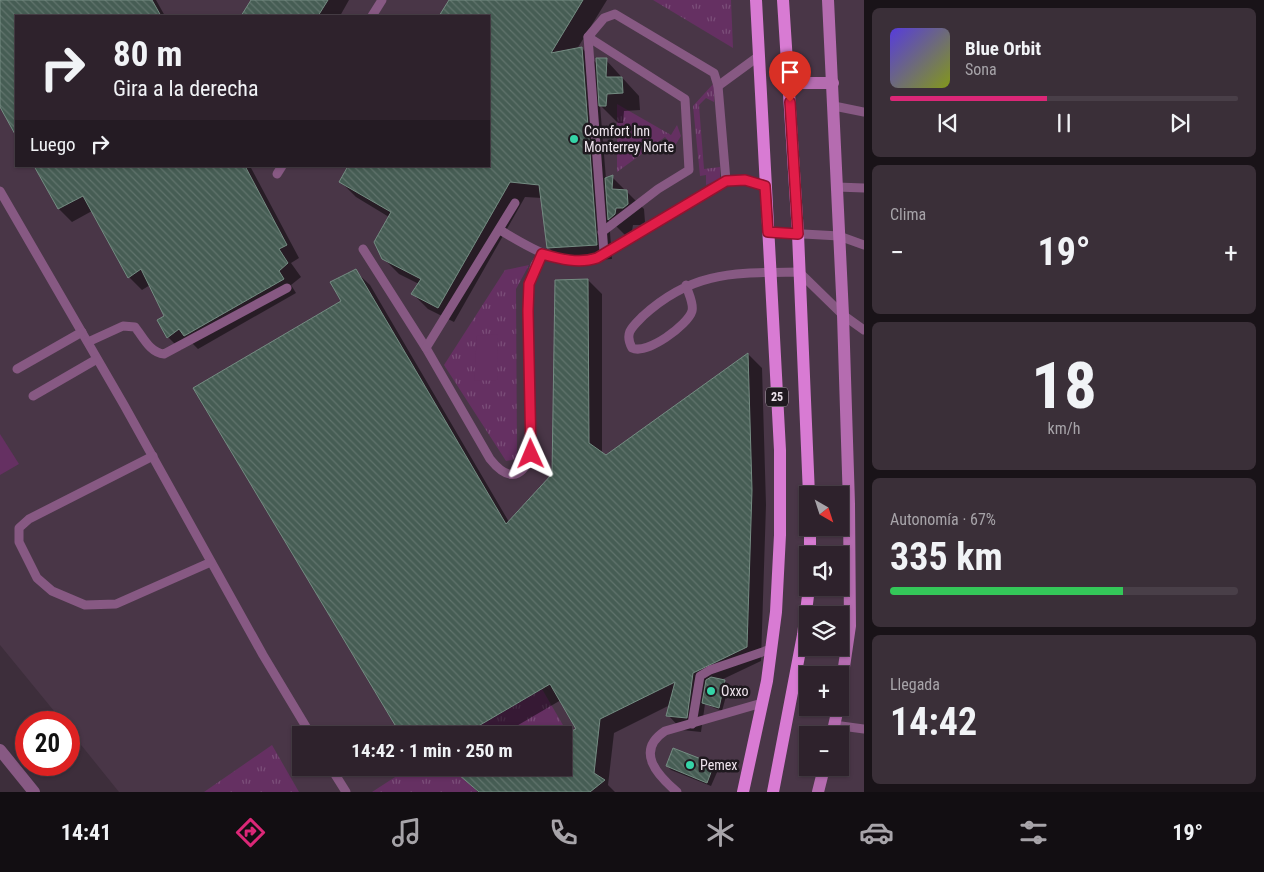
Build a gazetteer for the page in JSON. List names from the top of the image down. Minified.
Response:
{"streets":{"main road":["25"]},"places":["Comfort Inn Monterrey Norte","Oxxo","Pemex"],"north":"bottom right","page":{"turn":["80 m","Gira a la derecha"],"song":["Blue Orbit","Sona"],"then":"Luego","tile":["Clima",["18","km/h"],["Autonomía · 67%","335 km"],["Llegada","14:42"]],"heat":["−","19°","+"],"map_buttons":["+","−"],"limit":"20","trip":"14:42 · 1 min · 250 m","tabs":["14:41","19°"]}}
